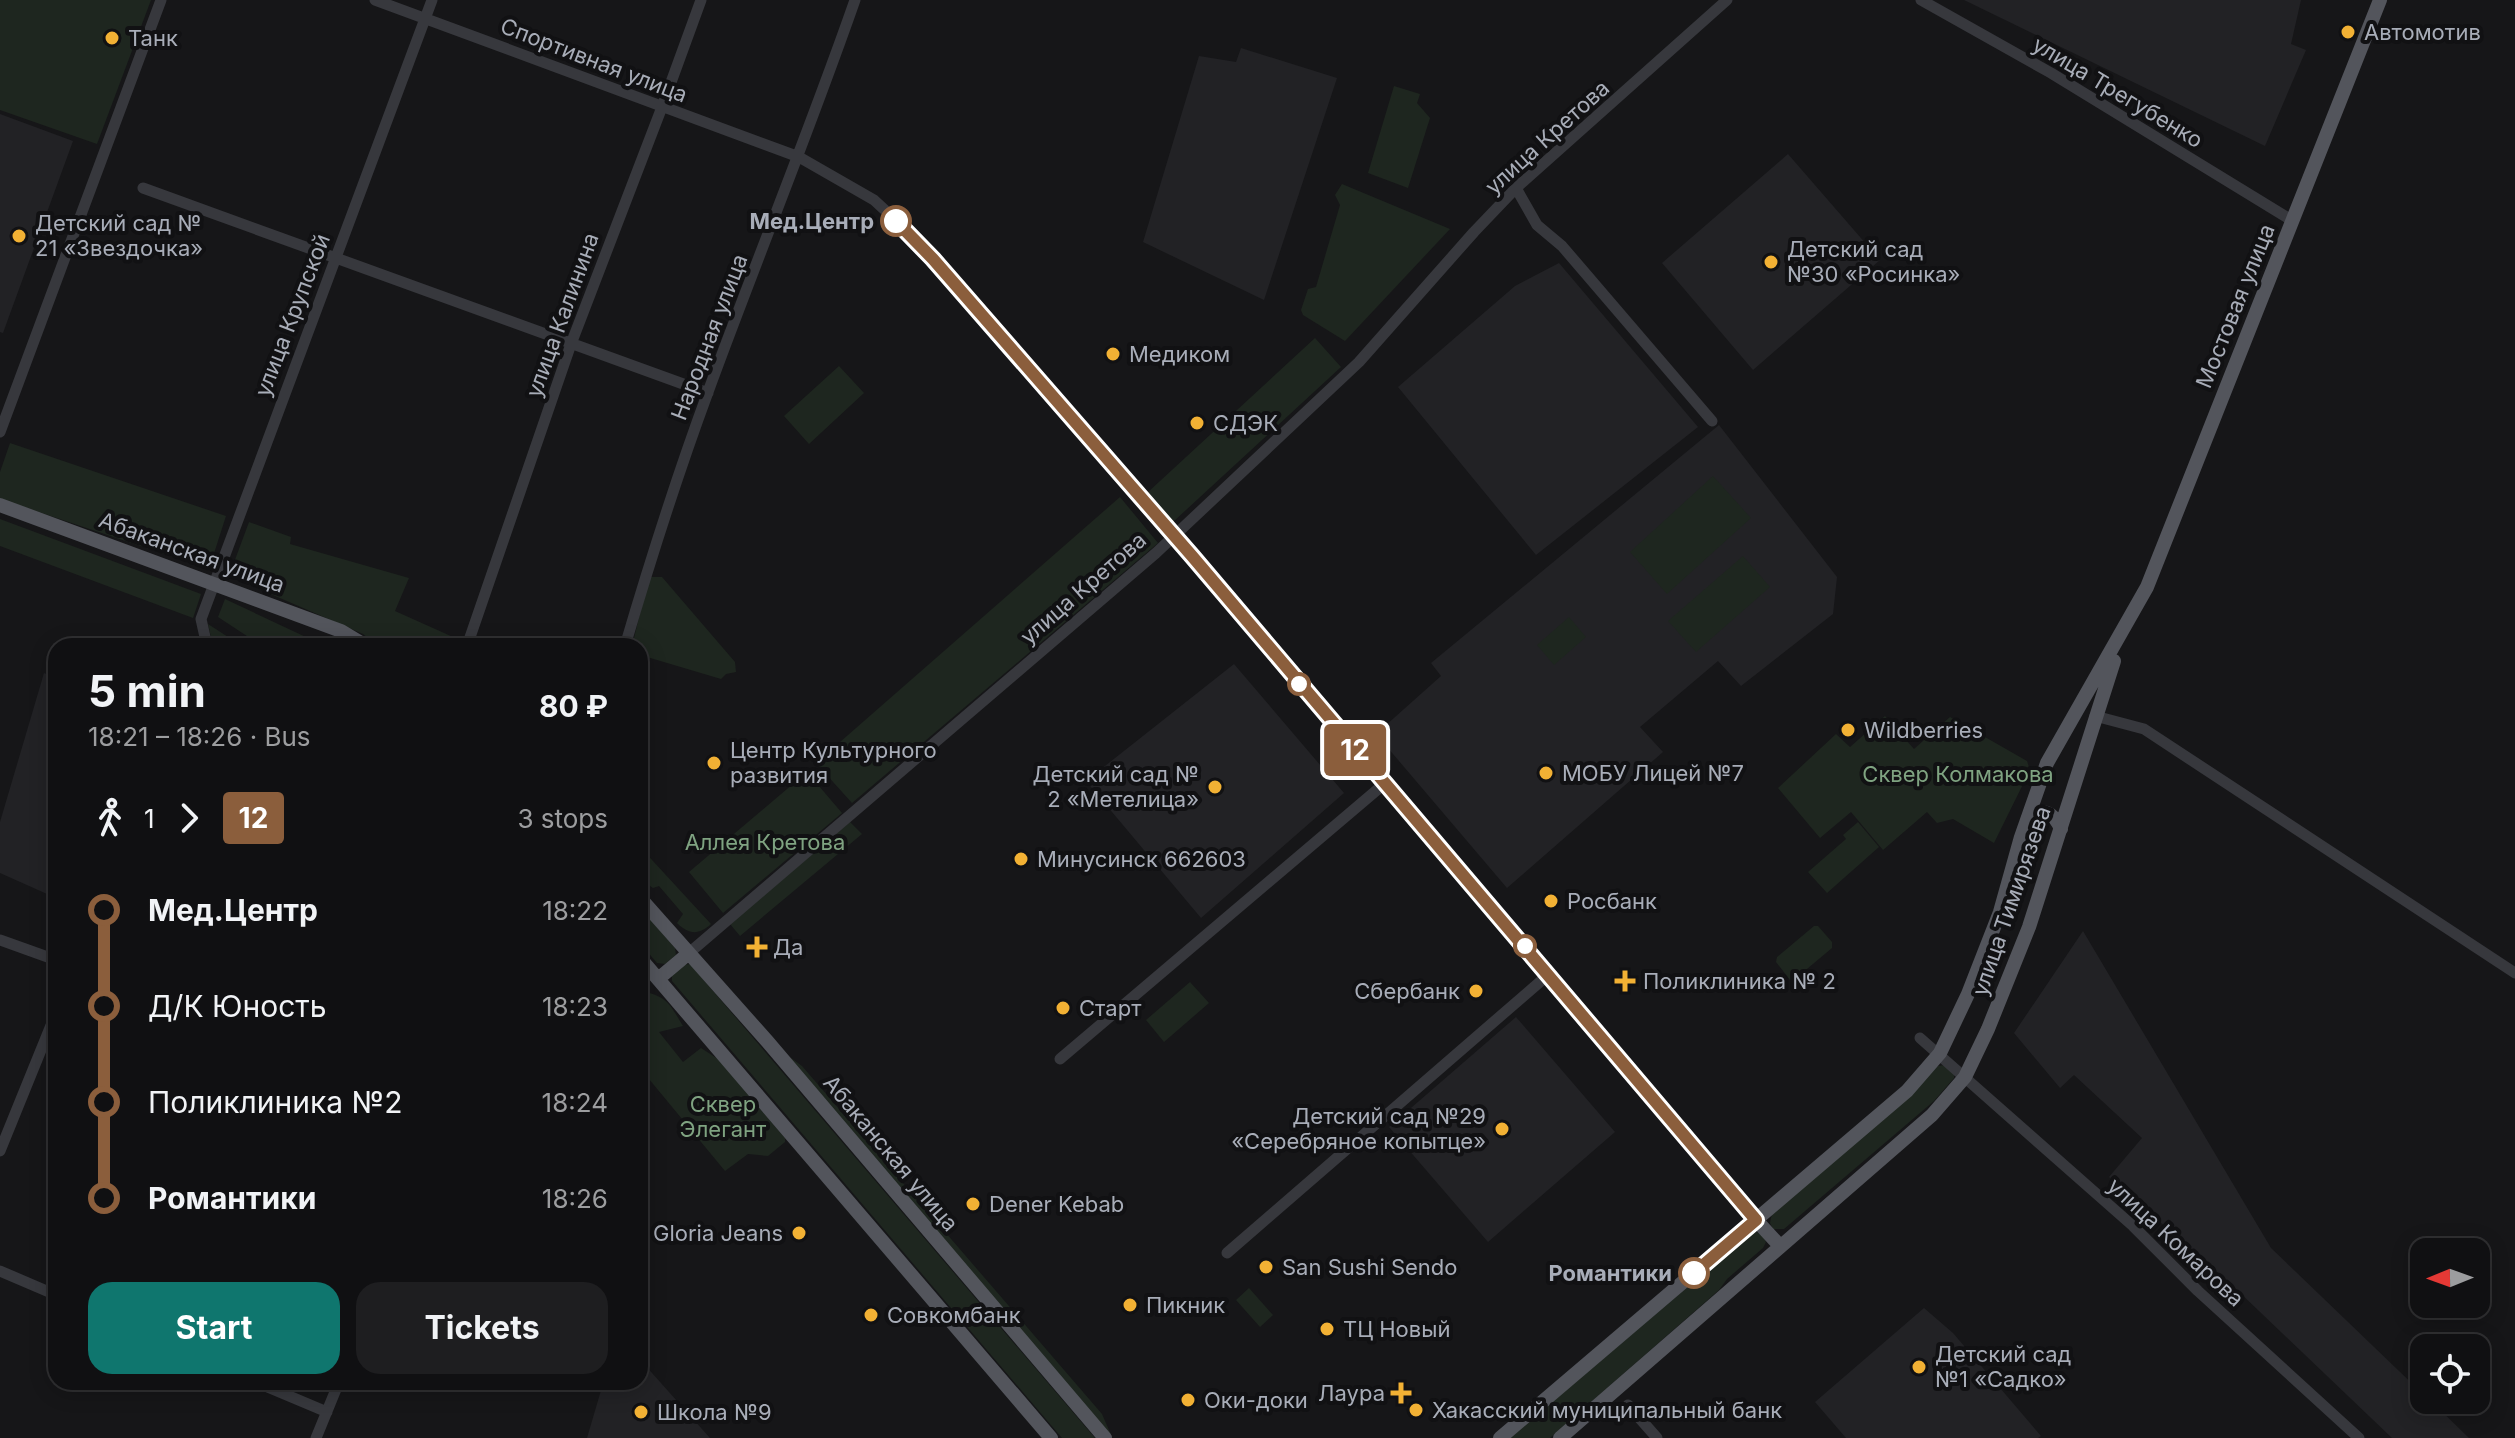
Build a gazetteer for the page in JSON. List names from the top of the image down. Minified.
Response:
{"streets":{"main road":["Мостовая улица","Абаканская улица","улица Тимирязева"],"street":["Спортивная улица","улица Трегубенко","улица Кретова","улица Крупской","улица Калинина","Народная улица","улица Комарова"]},"crossings":[["Спортивная улица","улица Кретова"],["Спортивная улица","улица Крупской"],["Спортивная улица","улица Калинина"],["Спортивная улица","Народная улица"],["Спортивная улица","улица Тимирязева"],["улица Трегубенко","Мостовая улица"],["улица Кретова","Абаканская улица"],["Мостовая улица","улица Тимирязева"],["улица Крупской","Абаканская улица"],["улица Тимирязева","улица Комарова"]],"parks":["Сквер Колмакова","Аллея Кретова","Сквер Элегант"],"places":{"other":["Автомотив","Танк","Мед.Центр","Детский сад № 21 «Звездочка»","Детский сад №30 «Росинка»","Медиком","СДЭК","Wildberries","Центр Культурного развития","МОБУ Лицей №7","Детский сад № 2 «Метелица»","Минусинск 662603","Росбанк","Сбербанк","Старт","Детский сад №29 «Серебряное копытце»","Dener Kebab","Gloria Jeans","San Sushi Sendo","Романтики","Пикник","Совкомбанк","ТЦ Новый","Детский сад №1 «Cадко»","Оки-доки","Хакасский муниципальный банк","Школа №9"],"health":["Да","Поликлиника № 2","Лаура"]},"lines":["bus line 12"],"north":"left","page":{"on_map":"12","heading":["5 min","18:21 – 18:26 · Bus","80 ₽"],"legs":["1","12","3 stops"],"list":[{"name":"Мед.Центр","value":"18:22"},{"name":"Д/К Юность","value":"18:23"},{"name":"Поликлиника №2","value":"18:24"},{"name":"Романтики","value":"18:26"}],"buttons":["Start","Tickets"]}}
